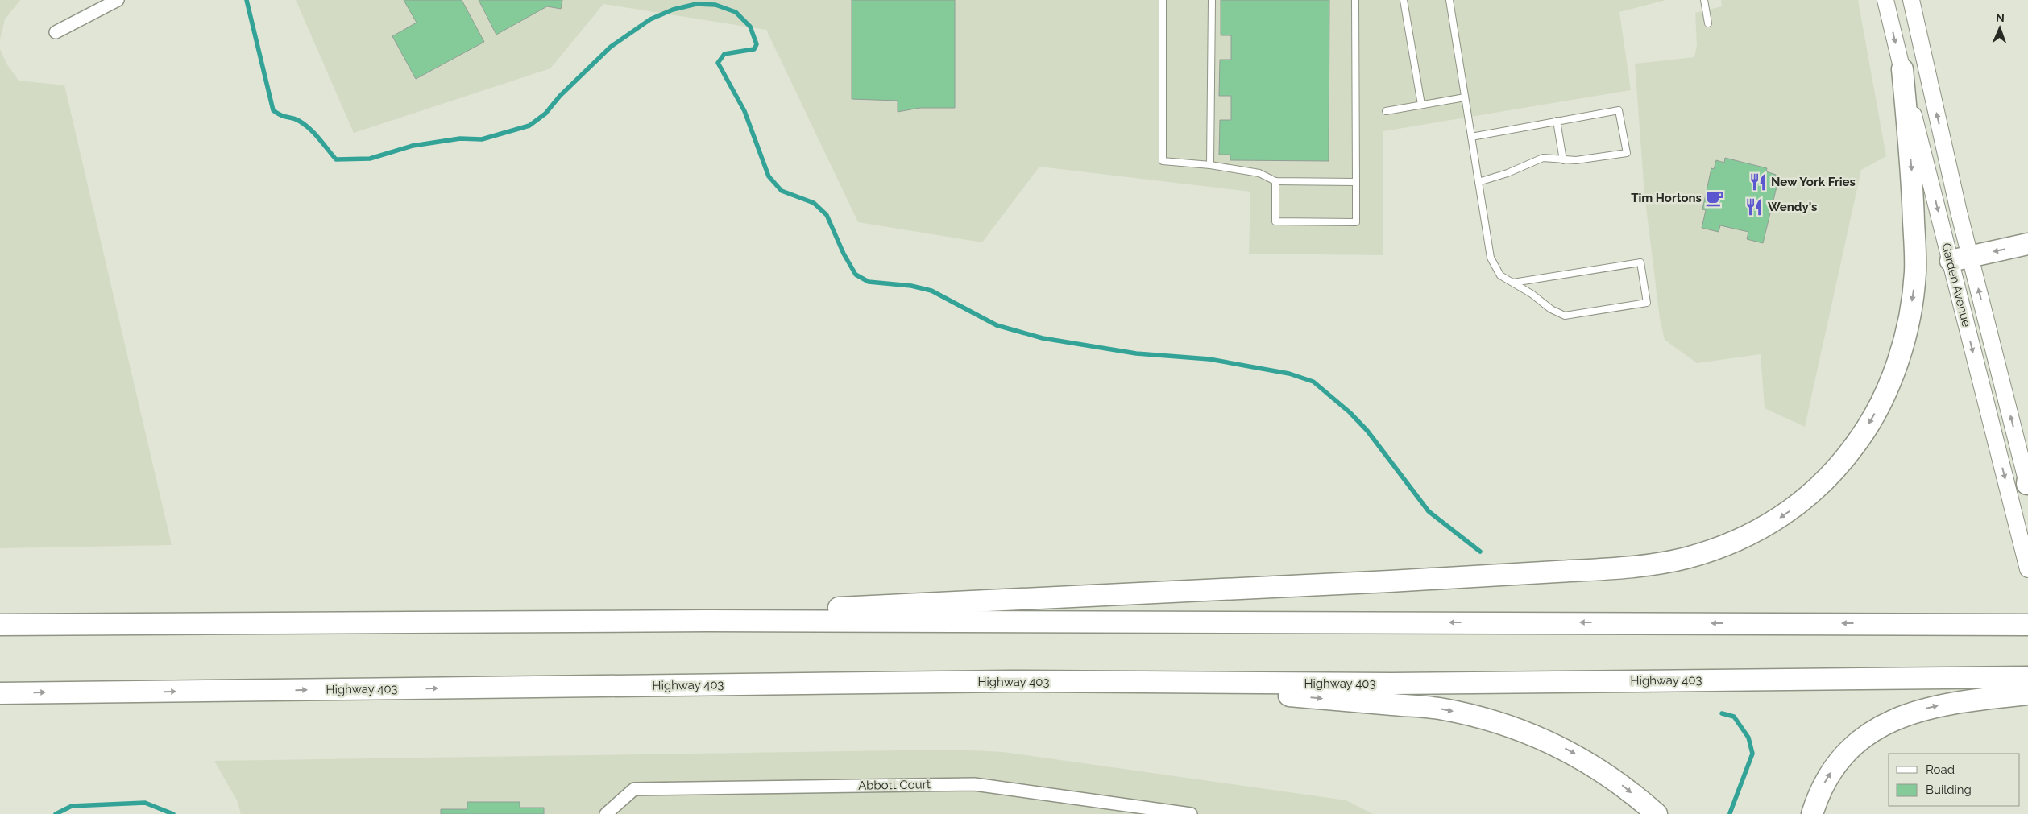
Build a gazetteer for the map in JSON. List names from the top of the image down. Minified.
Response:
{"streets":{"highway":["Highway 403"],"main road":["Garden Avenue"],"street":["Abbott Court"]},"places":{"restaurant":["New York Fries","Wendy's"],"cafe":["Tim Hortons"]},"legend":["Road","Building"],"north":"top"}
